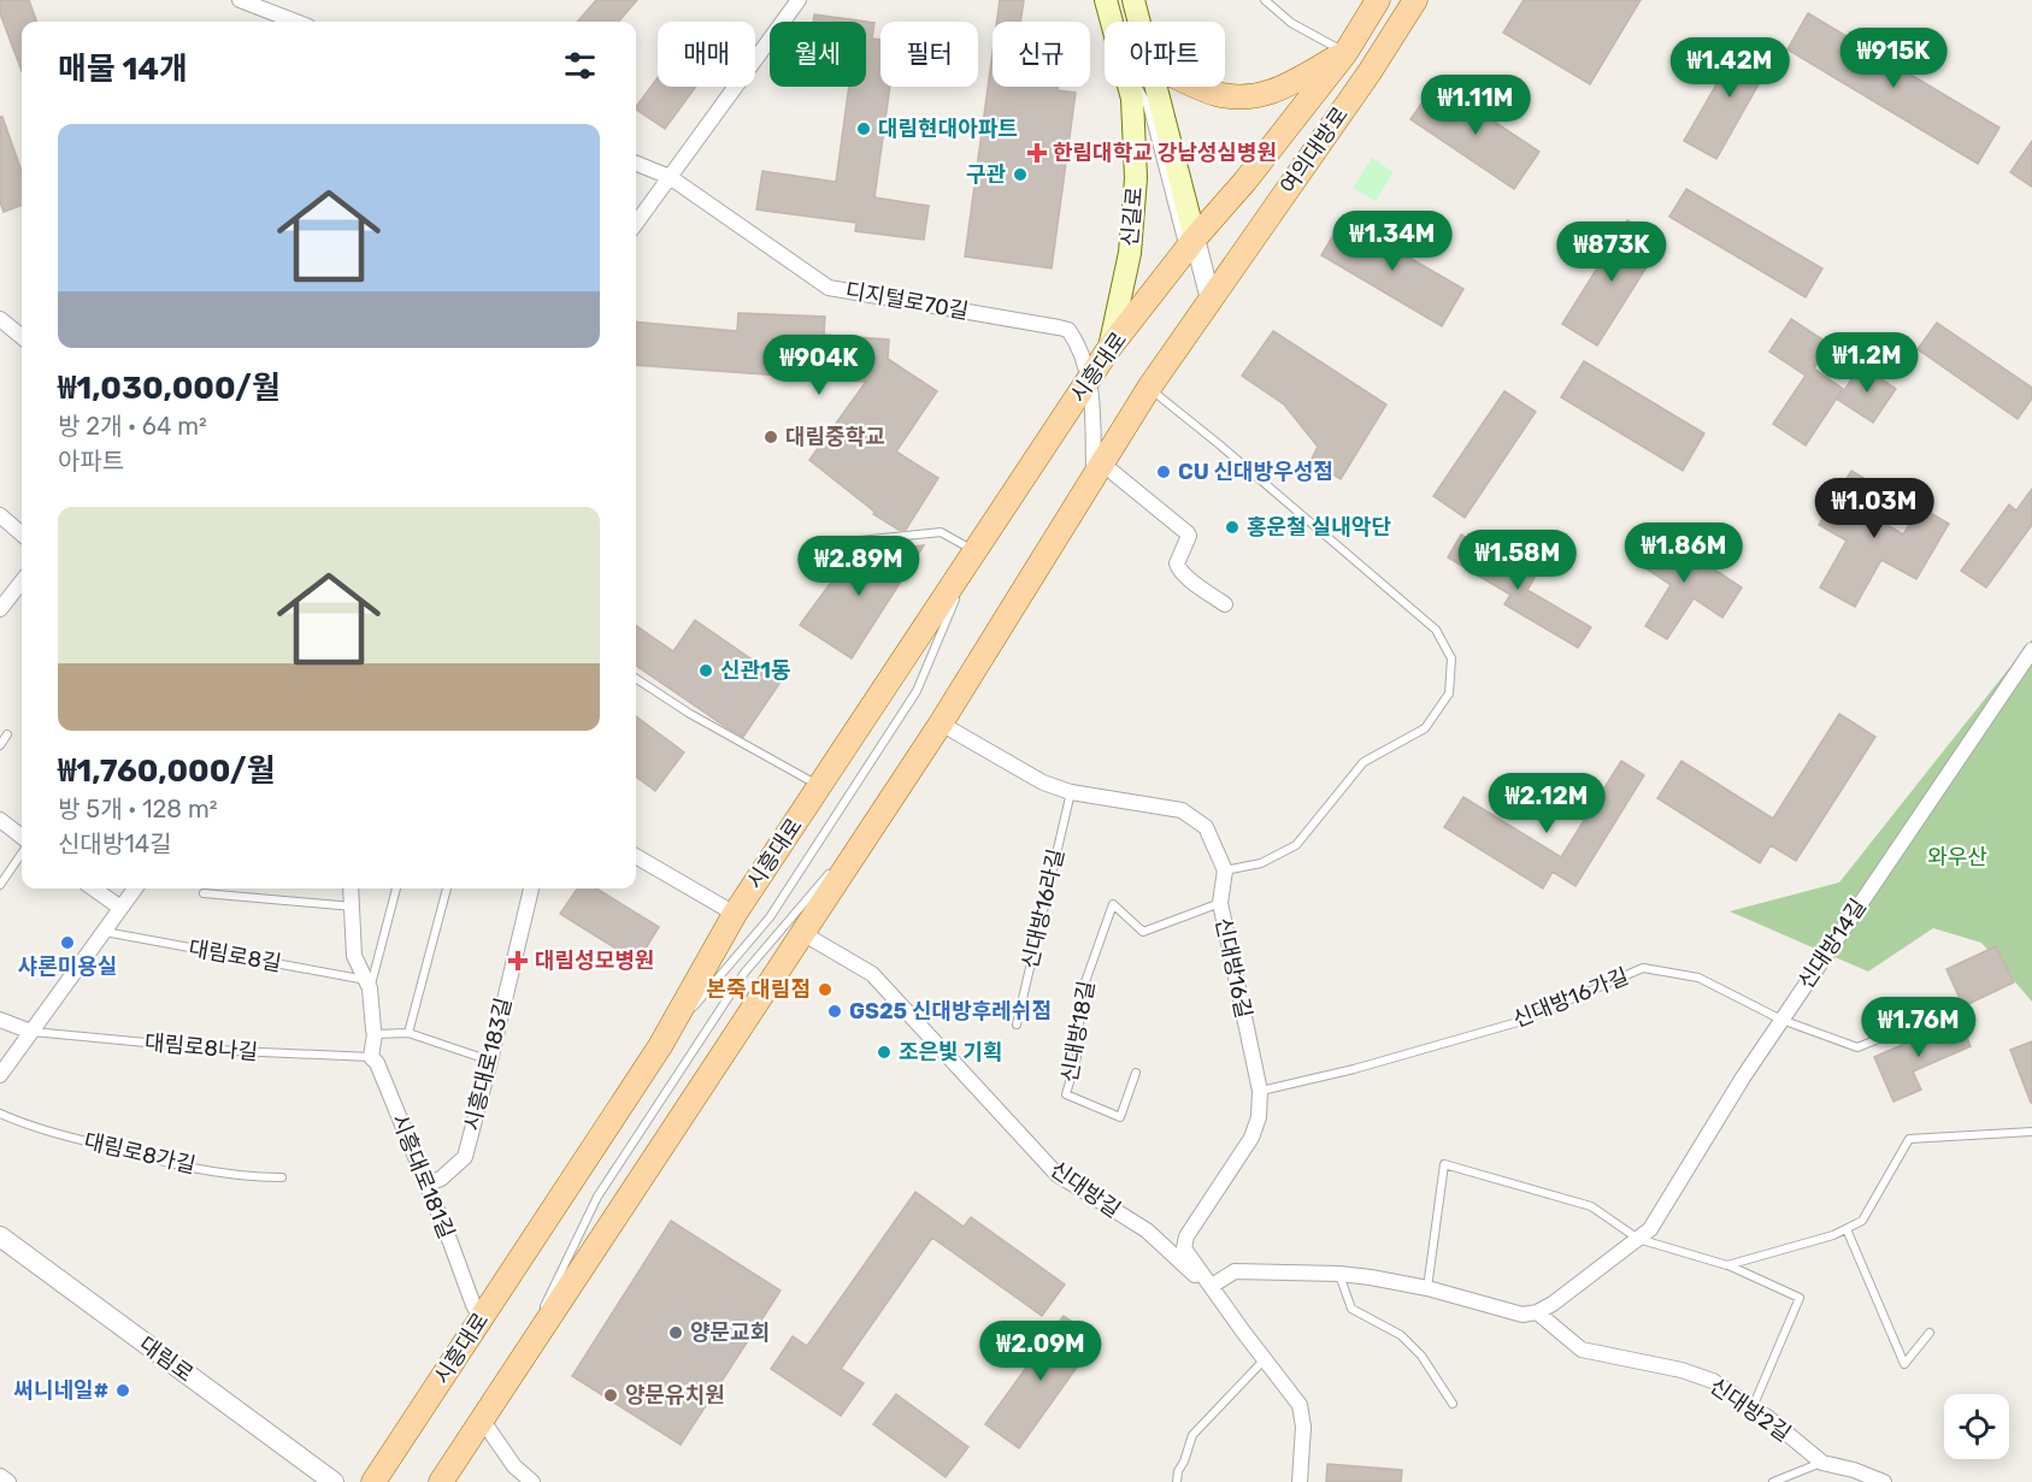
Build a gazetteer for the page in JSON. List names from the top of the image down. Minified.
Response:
{"streets":{"main road":["여의대방로","신길로","시흥대로"],"street":["디지털로70길","신대방14길","신대방16길","시흥대로183길","시흥대로181길","신대방길","대림로","신대방2길"],"lane":["신대방16라길","대림로8길","신대방16가길","신대방18길","대림로8나길","대림로8가길"]},"crossings":[["여의대방로","시흥대로"],["신길로","시흥대로"],["디지털로70길","시흥대로"],["시흥대로","시흥대로181길"],["신대방14길","신대방16가길"],["신대방14길","신대방2길"],["신대방16길","신대방16가길"],["신대방16길","신대방18길"],["신대방16길","신대방길"],["대림로8나길","시흥대로181길"],["시흥대로183길","시흥대로181길"]],"parks":["와우산"],"places":{"other":["대림현대아파트","구관","대림중학교","CU 신대방우성점","홍운철 실내악단","신관1동","샤론미용실","본죽 대림점","GS25 신대방후레쉬점","조은빛 기획","양문교회","써니네일#","양문유치원"],"health":["한림대학교 강남성심병원","대림성모병원"]},"page":{"chip":["매매","월세","필터","신규","아파트"],"heading":"매물 14개","price":["₩915K","₩1.42M","₩1.11M","₩1.34M","₩873K","₩1.2M","₩904K","₩1.03M","₩1.86M","₩1.58M","₩2.89M","₩2.12M","₩1.76M","₩2.09M"],"list":[{"name":"₩1,030,000/월","note":"방 2개 · 64 m² · 아파트"},{"name":"₩1,760,000/월","note":"방 5개 · 128 m² · 신대방14길"}]}}
